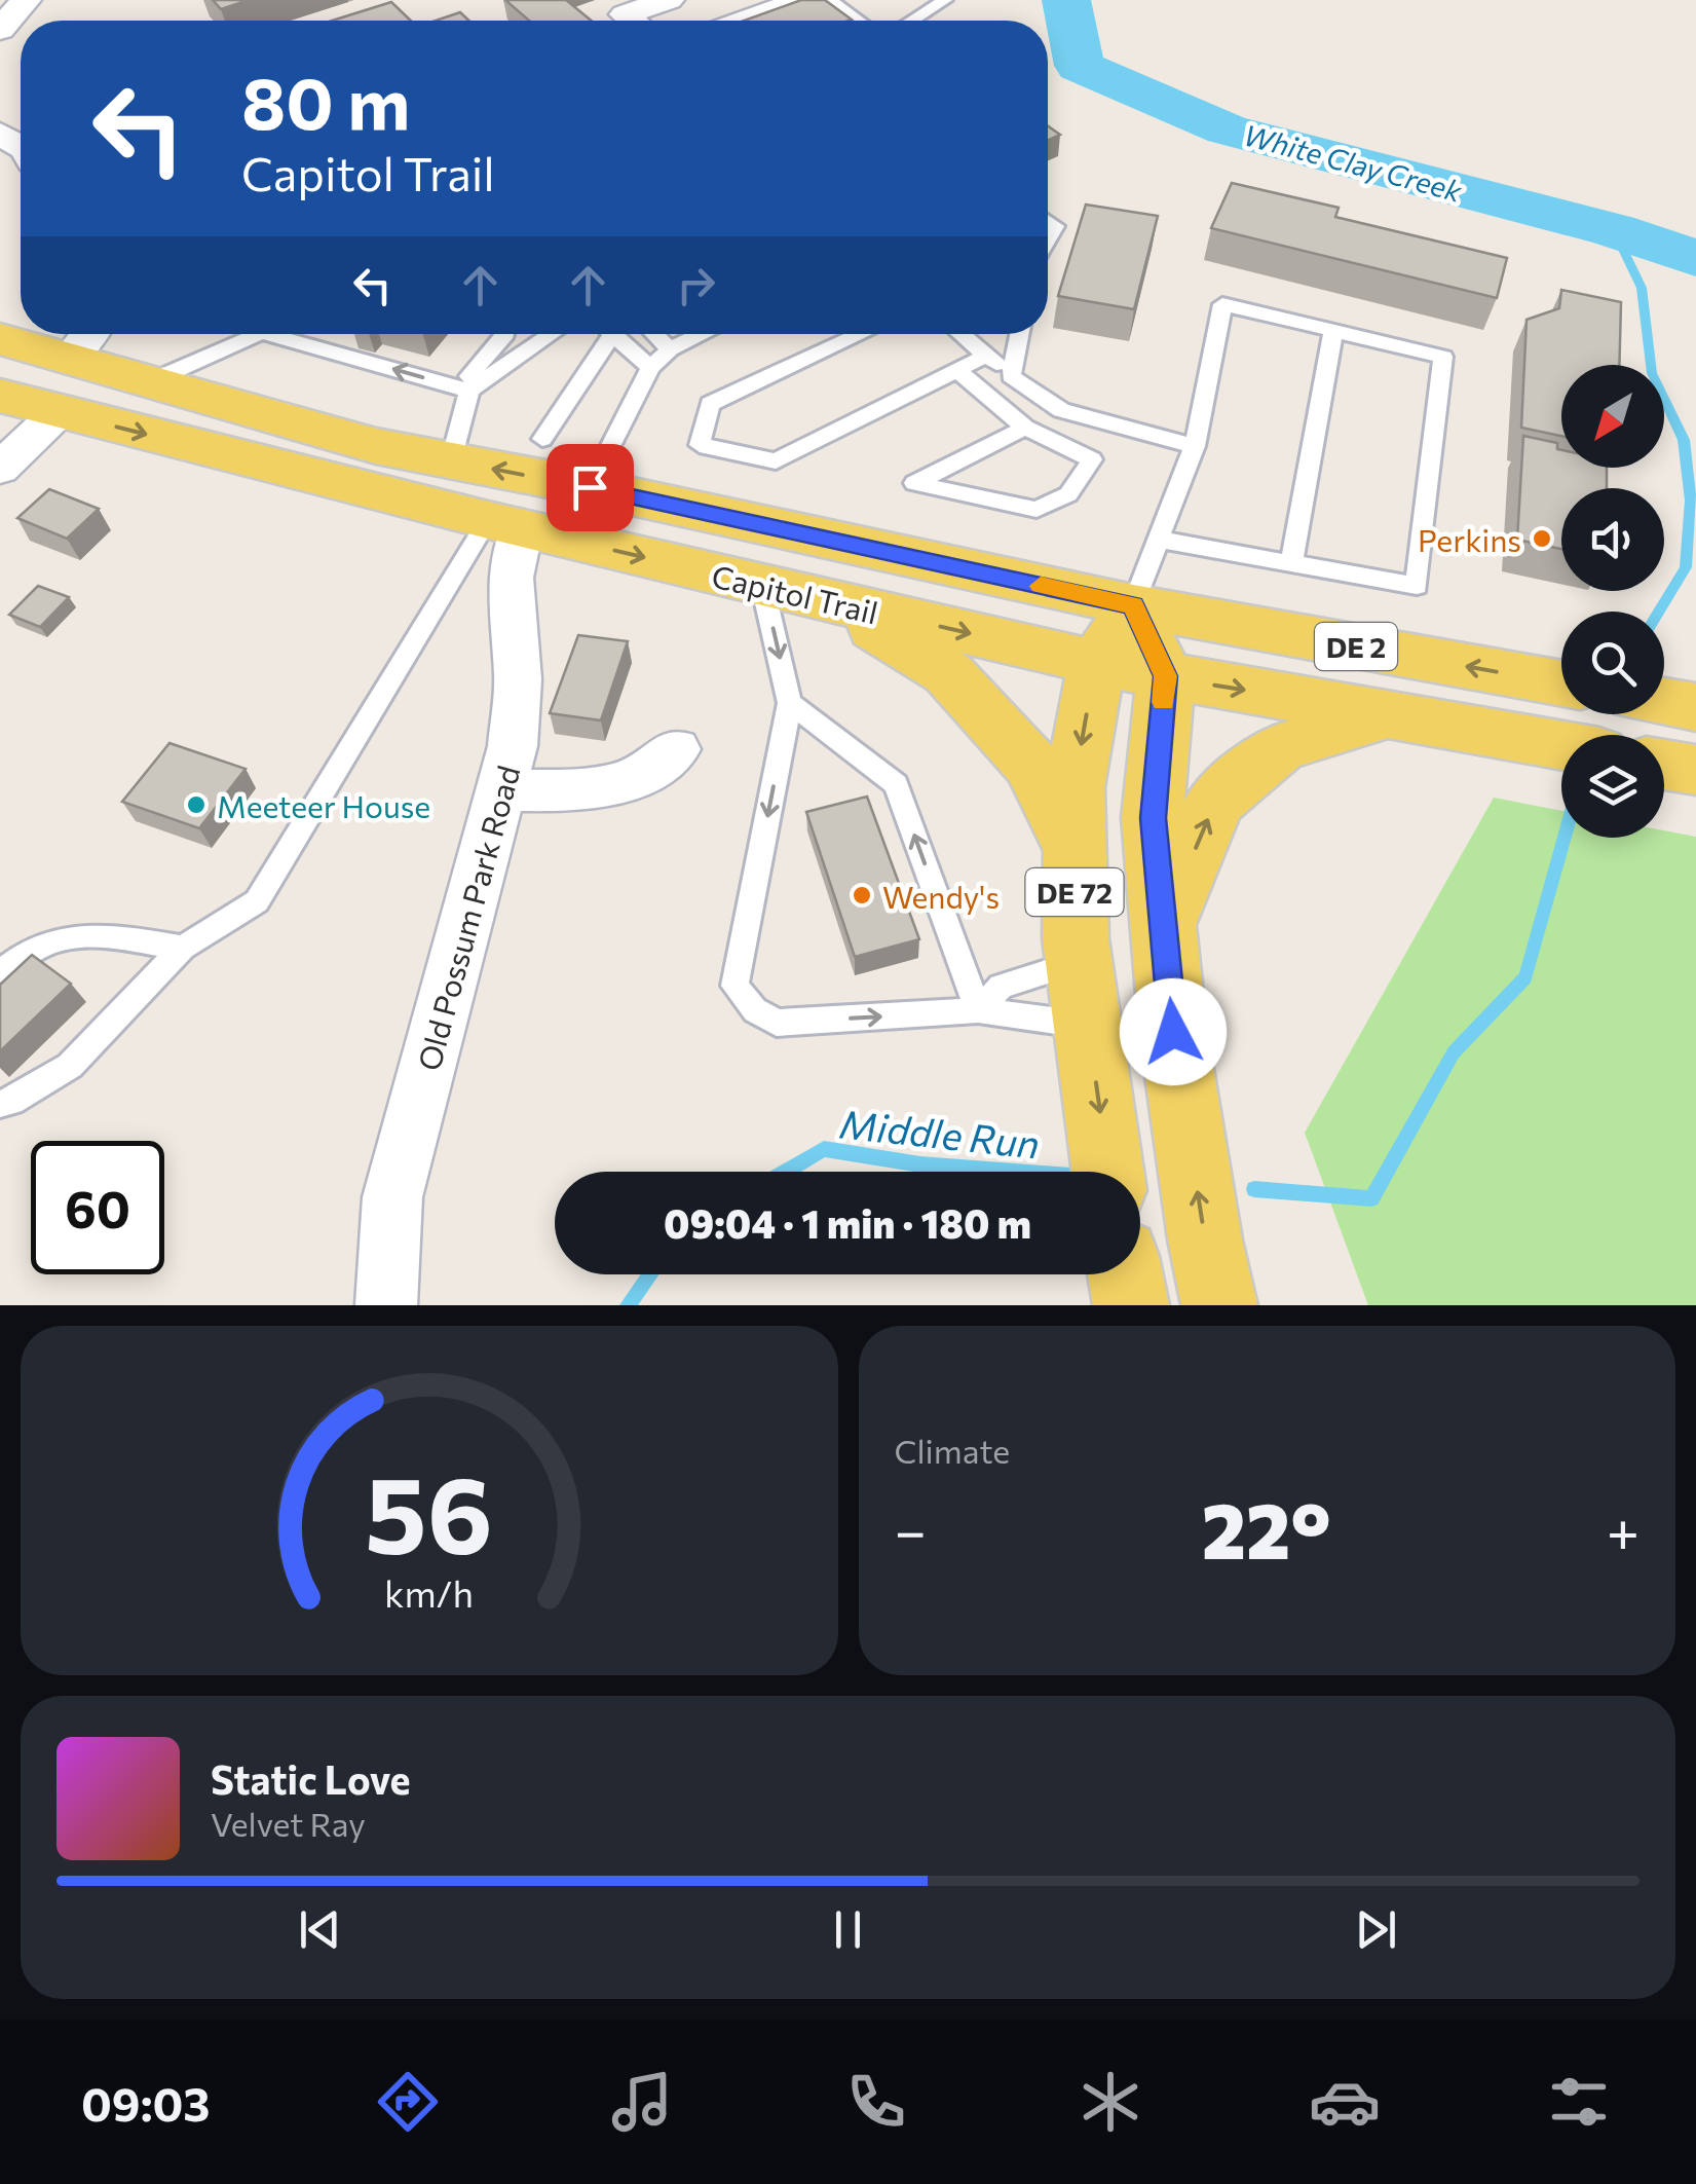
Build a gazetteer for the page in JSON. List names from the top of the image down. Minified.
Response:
{"streets":{"main road":["Capitol Trail","DE 2","DE 72"],"street":["Old Possum Park Road"]},"crossings":[["Capitol Trail","DE 72"],["Capitol Trail","Old Possum Park Road"]],"water":["White Clay Creek","Middle Run"],"places":["Perkins","Meeteer House","Wendy's"],"north":"bottom left","page":{"turn":["80 m","Capitol Trail"],"limit":"60","trip":"09:04 · 1 min · 180 m","tile":"Climate","heat":["−","22°","+"],"song":["Static Love","Velvet Ray"],"tabs":"09:03","gauge":["56","km/h"]}}
